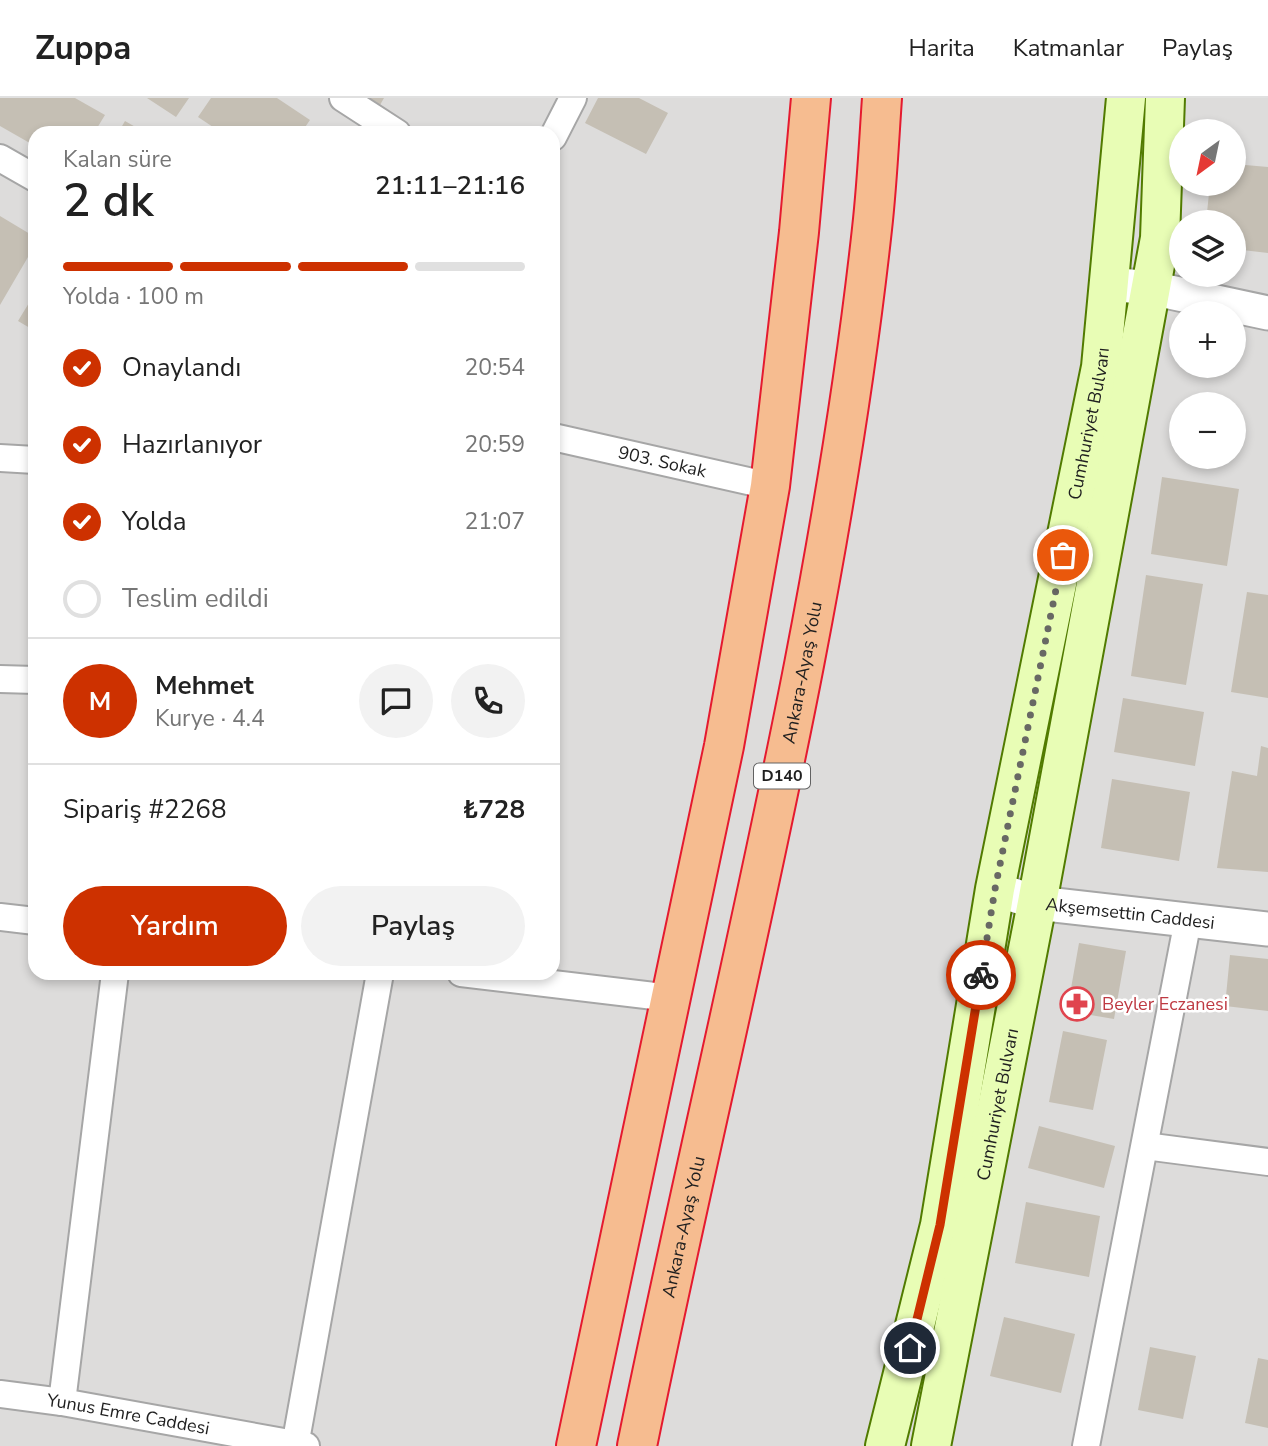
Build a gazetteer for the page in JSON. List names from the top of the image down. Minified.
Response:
{"streets":{"highway":["Ankara-Ayaş Yolu","D140"],"main road":["Cumhuriyet Bulvarı"],"street":["903. Sokak","Akşemsettin Caddesi","Yunus Emre Caddesi"]},"crossings":[["Cumhuriyet Bulvarı","Akşemsettin Caddesi"]],"places":{"pharmacy":["Beyler Eczanesi"]},"north":"bottom left","page":{"header":"Zuppa","nav":["Harita","Katmanlar","Paylaş"],"map_buttons":["+","−"],"heading":["2 dk","Kalan süre","21:11–21:16"],"panel":["Mehmet","Kurye · 4.4","Sipariş #2268","₺728"],"bar":"Yolda · 100 m","list":[["Onaylandı","20:54"],["Hazırlanıyor","20:59"],["Yolda","21:07"],"Teslim edildi"],"round":"M","buttons":["Yardım","Paylaş"]}}
